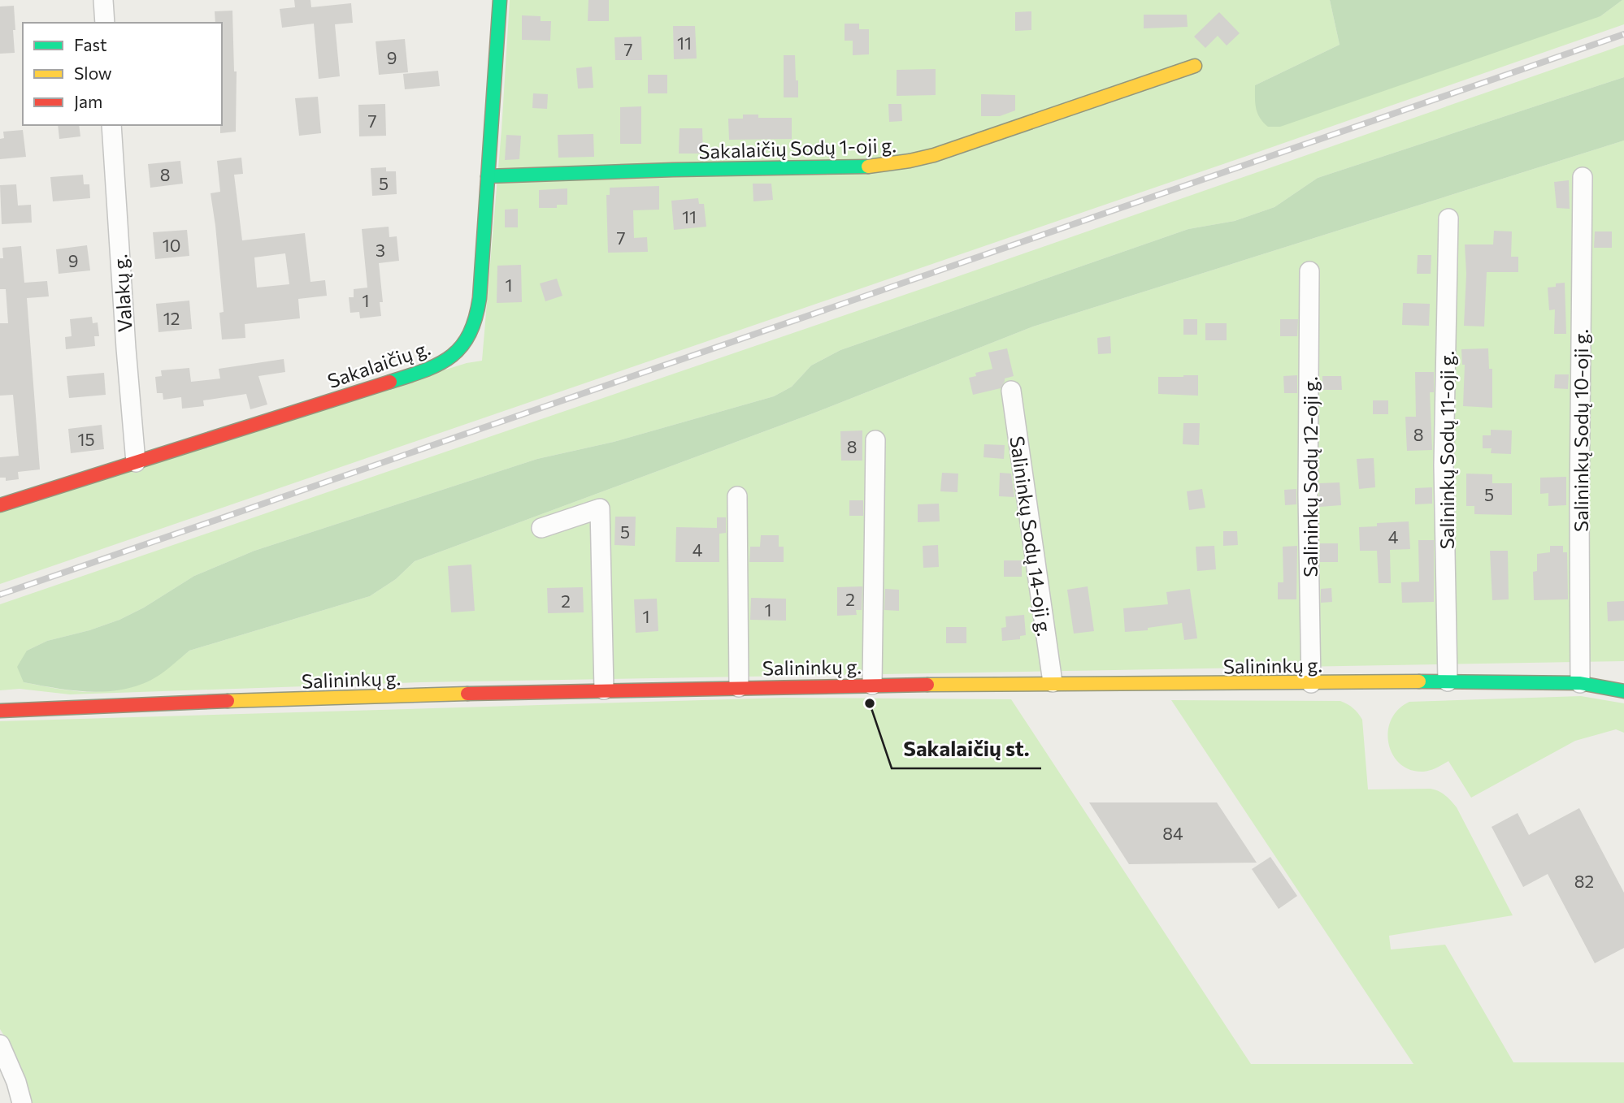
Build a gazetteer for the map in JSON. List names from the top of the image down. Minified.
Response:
{"streets":{"main road":["Sakalaičių Sodų 1-oji g.","Sakalaičių g.","Salininkų g."],"street":["Valakų g.","Salininkų Sodų 10-oji g.","Salininkų Sodų 11-oji g.","Salininkų Sodų 12-oji g.","Salininkų Sodų 14-oji g."]},"crossings":[["Sakalaičių Sodų 1-oji g.","Sakalaičių g."],["Valakų g.","Sakalaičių g."],["Salininkų Sodų 10-oji g.","Salininkų g."],["Salininkų Sodų 11-oji g.","Salininkų g."],["Salininkų Sodų 12-oji g.","Salininkų g."],["Salininkų Sodų 14-oji g.","Salininkų g."]],"places":["Sakalaičių st."],"house_numbers":["11","7","9","7","8","5","11","7","10","3","9","1","1","12","8","15","8","5","5","4","4","2","2","1","1","84","82"],"legend":["Fast","Slow","Jam"]}
